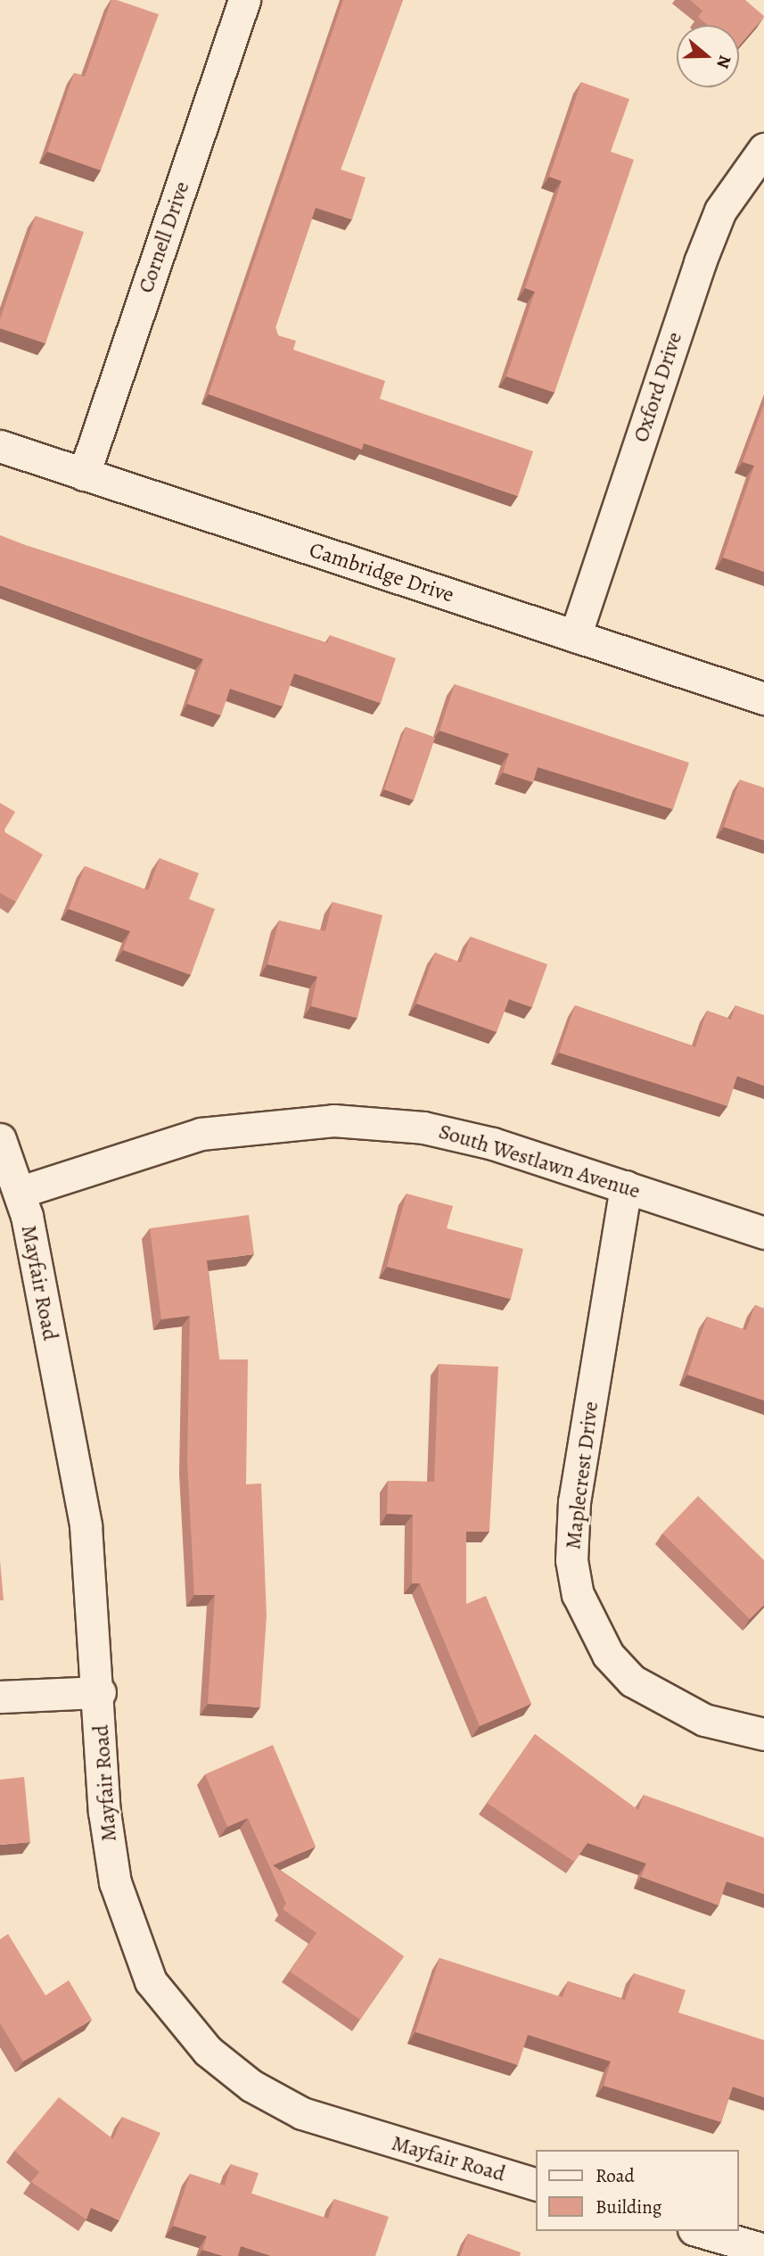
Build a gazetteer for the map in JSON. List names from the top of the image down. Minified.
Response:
{"streets":{"street":["Cornell Drive","Oxford Drive","Cambridge Drive","South Westlawn Avenue","Mayfair Road","Maplecrest Drive"]},"crossings":[["Cornell Drive","Cambridge Drive"],["Oxford Drive","Cambridge Drive"],["South Westlawn Avenue","Mayfair Road"],["South Westlawn Avenue","Maplecrest Drive"]],"legend":["Road","Building"],"north":"right"}
